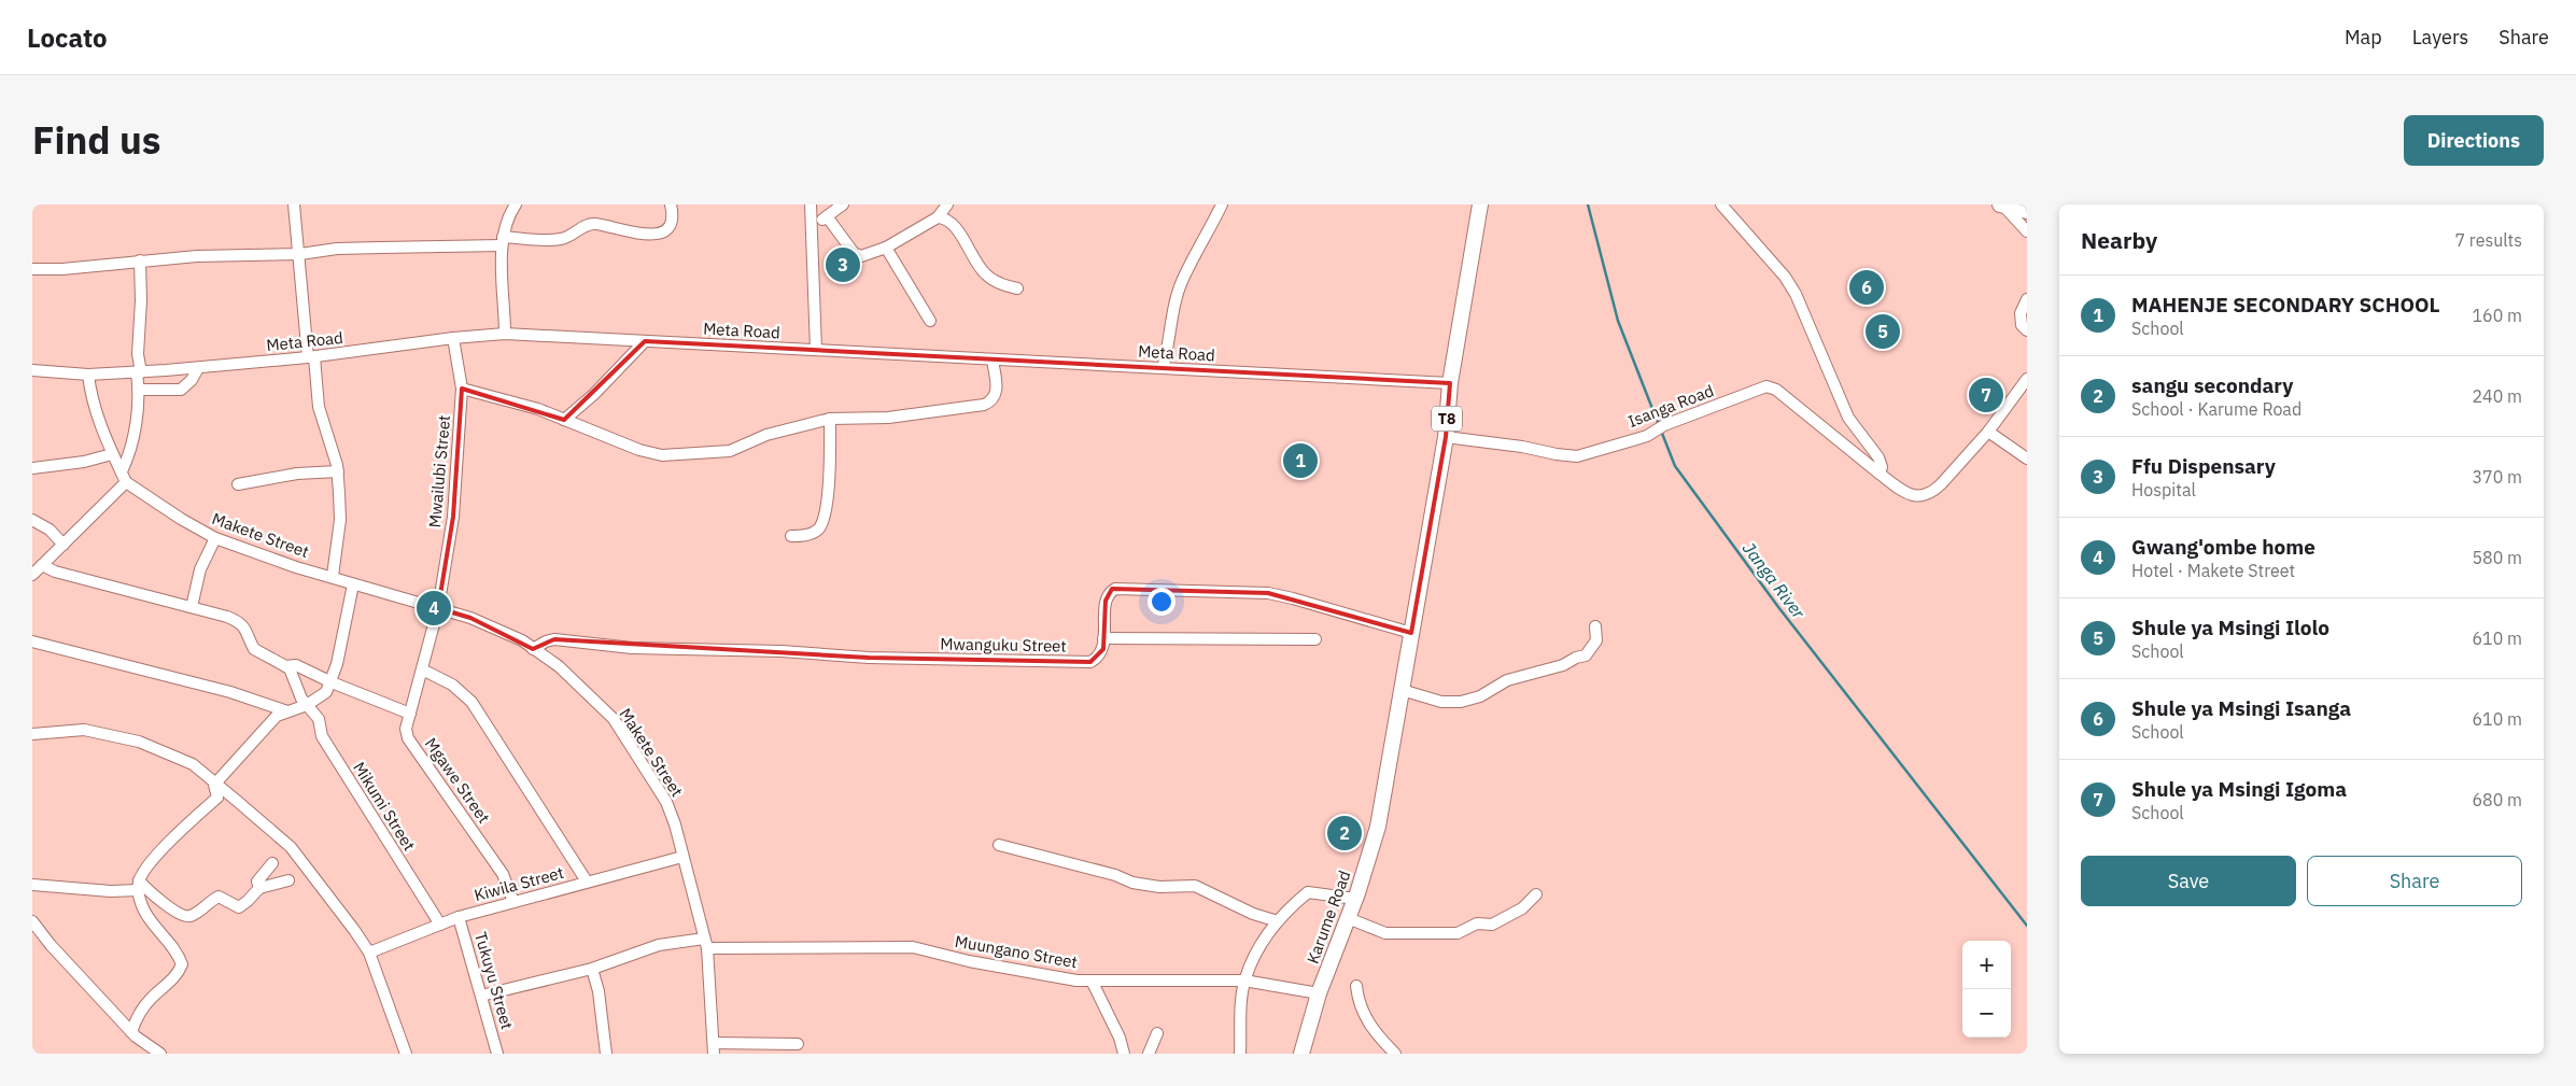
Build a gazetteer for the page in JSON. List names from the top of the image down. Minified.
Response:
{"streets":{"highway":["T8","Karume Road"],"street":["Meta Road","Isanga Road","Mwailubi Street","Makete Street","Mwanguku Street","Mgawe Street","Mikumi Street","Kiwila Street","Muungano Street","Tukuyu Street"]},"crossings":[["Meta Road","T8"],["Meta Road","Mwailubi Street"],["Isanga Road","T8"],["T8","Mwanguku Street"],["T8","Karume Road"],["Mwailubi Street","Makete Street"],["Mwailubi Street","Mgawe Street"],["Makete Street","Mwanguku Street"],["Makete Street","Mgawe Street"],["Makete Street","Kiwila Street"],["Makete Street","Muungano Street"],["Mwanguku Street","Karume Road"],["Mgawe Street","Kiwila Street"],["Mikumi Street","Kiwila Street"],["Kiwila Street","Tukuyu Street"],["Karume Road","Muungano Street"],["Muungano Street","Tukuyu Street"]],"water":["Janga River"],"page":{"header":"Locato","nav":["Map","Layers","Share"],"title":"Find us","buttons":["Directions",["Save","Share"]],"heading":["Nearby","7 results"],"pins":["3","6","5","7","1","4","2"],"list":[{"mark":"1","name":"MAHENJE SECONDARY SCHOOL","note":"School","value":"160 m"},{"mark":"2","name":"sangu secondary","note":"School · Karume Road","value":"240 m"},{"mark":"3","name":"Ffu Dispensary","note":"Hospital","value":"370 m"},{"mark":"4","name":"Gwang'ombe home","note":"Hotel · Makete Street","value":"580 m"},{"mark":"5","name":"Shule ya Msingi Ilolo","note":"School","value":"610 m"},{"mark":"6","name":"Shule ya Msingi Isanga","note":"School","value":"610 m"},{"mark":"7","name":"Shule ya Msingi Igoma","note":"School","value":"680 m"}],"map_buttons":["+","−"]}}
